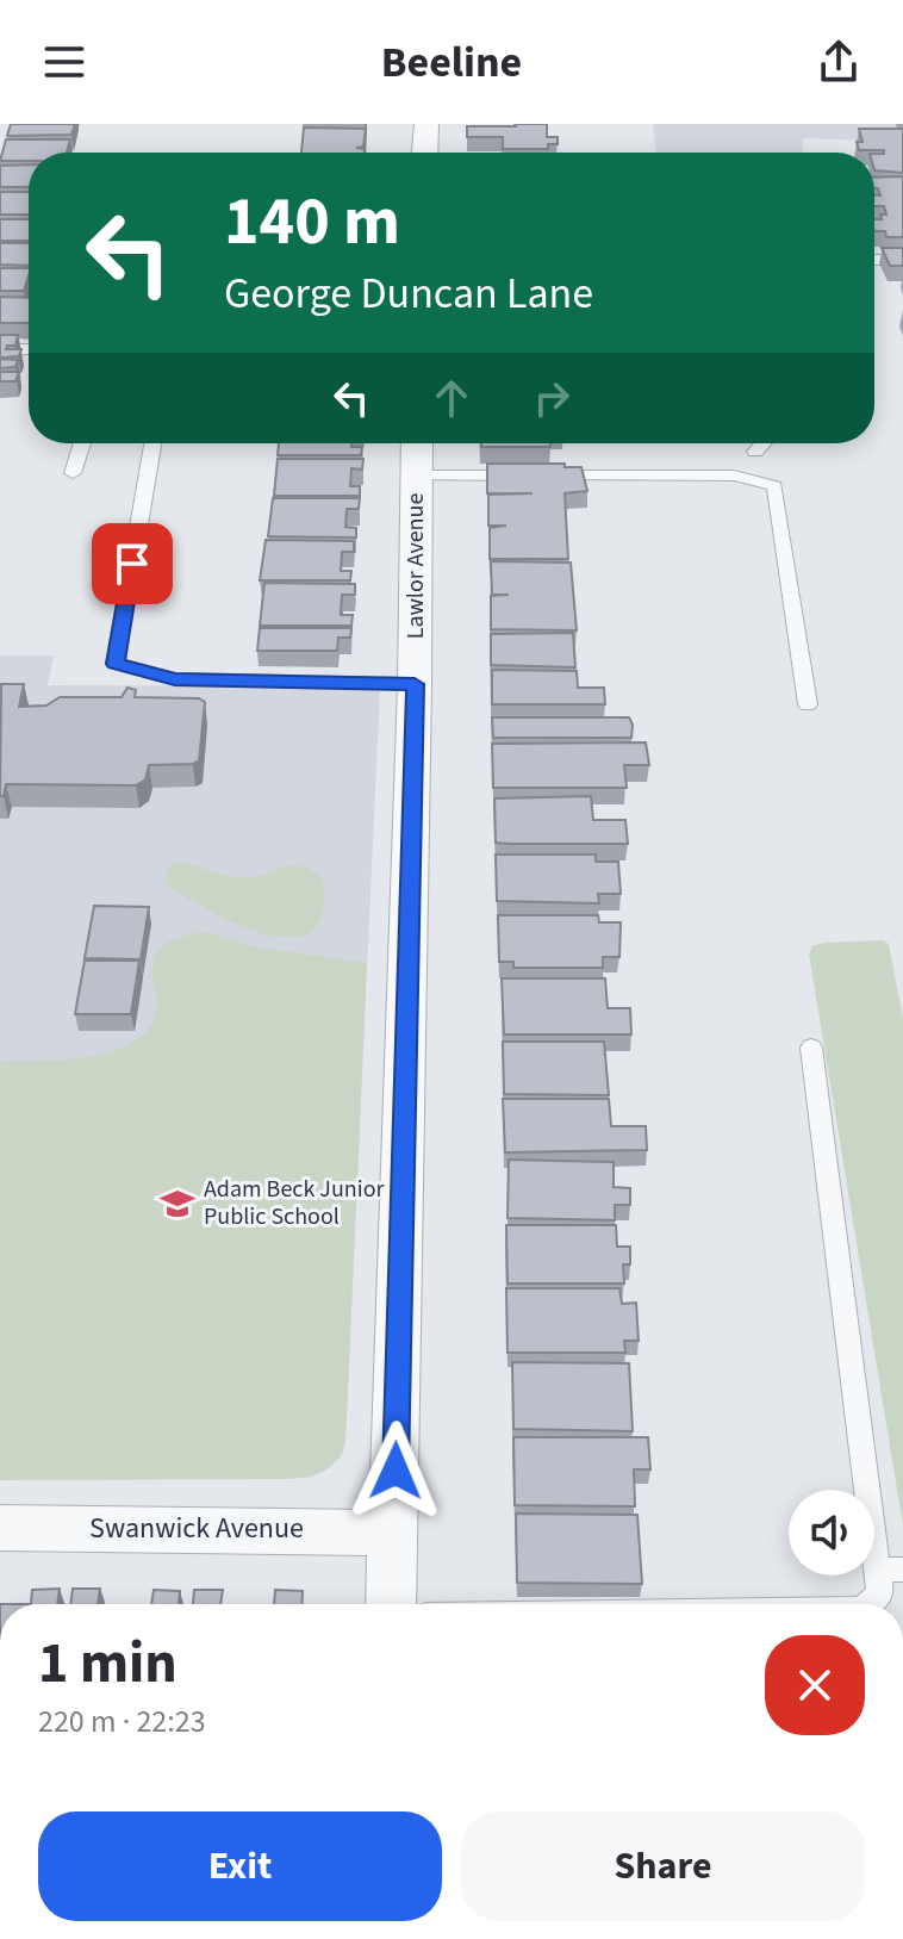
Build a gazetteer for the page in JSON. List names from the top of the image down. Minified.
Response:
{"streets":{"street":["Lawlor Avenue","Swanwick Avenue"]},"crossings":[["Lawlor Avenue","Swanwick Avenue"]],"places":{"school or university":["Adam Beck Junior Public School"]},"page":{"header":"Beeline","turn":["140 m","George Duncan Lane"],"heading":["1 min","220 m · 22:23"],"buttons":["Exit","Share"]}}
